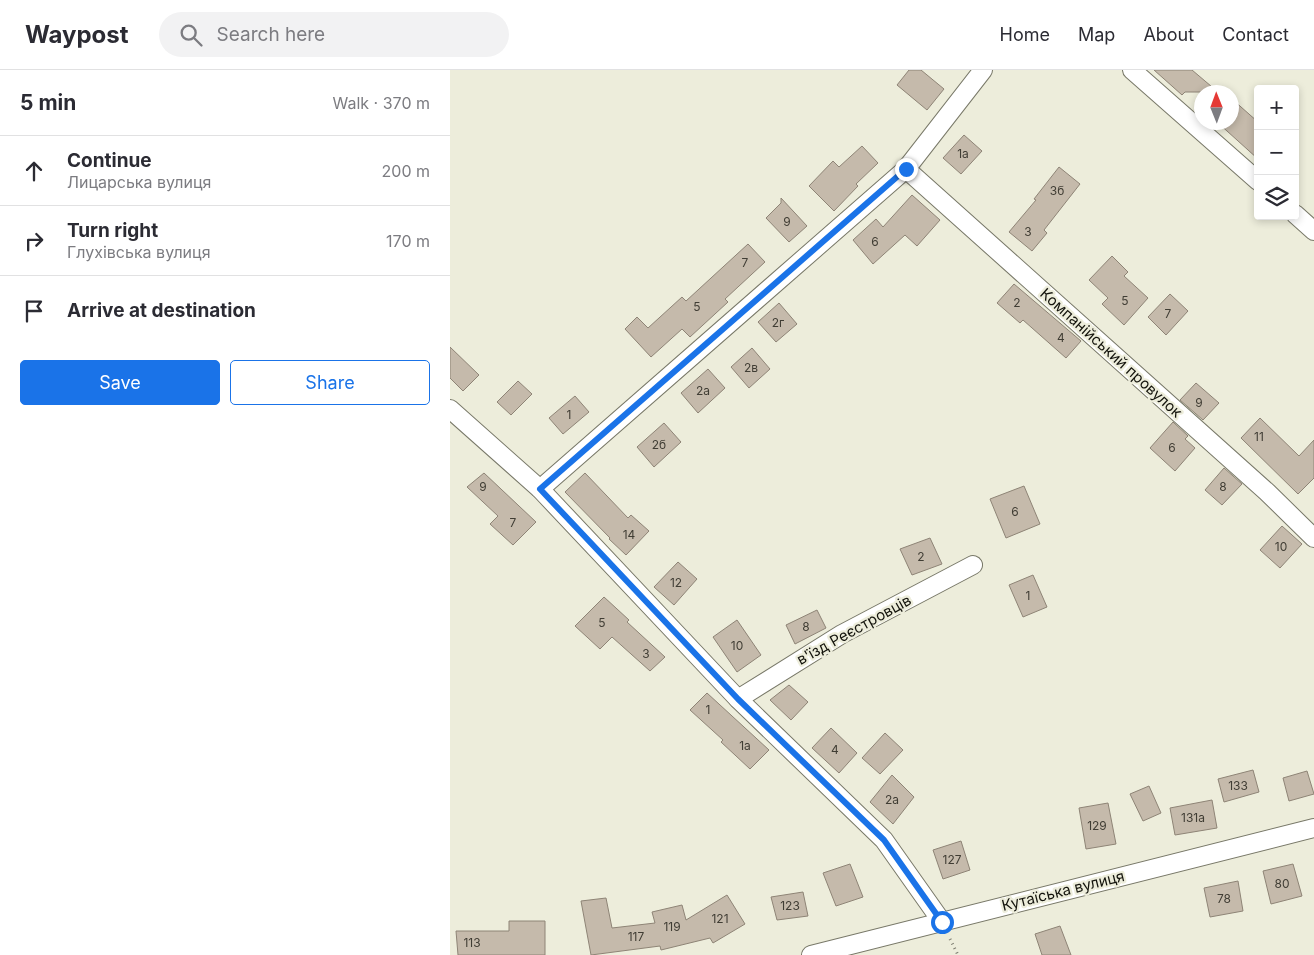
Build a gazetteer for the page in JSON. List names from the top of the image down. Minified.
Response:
{"streets":{"street":["Компанійський провулок","в'їзд Реєстровців","Кутаїська вулиця"]},"house_numbers":["1а","3б","9","3","6","7","5","2","5","7","2г","4","2в","2а","9","1","11","2б","6","9","8","6","7","14","10","2","12","1","5","8","10","3","1","1а","4","133","2а","131а","129","127","80","78","123","121","119","117","113"],"north":"top","page":{"header":"Waypost","search":"Search here","nav":["Home","Map","About","Contact"],"heading":["5 min","Walk · 370 m"],"map_buttons":["+","−"],"list":[["Continue","Лицарська вулиця","200 m"],["Turn right","Глухівська вулиця","170 m"],"Arrive at destination"],"buttons":["Save","Share"]}}
